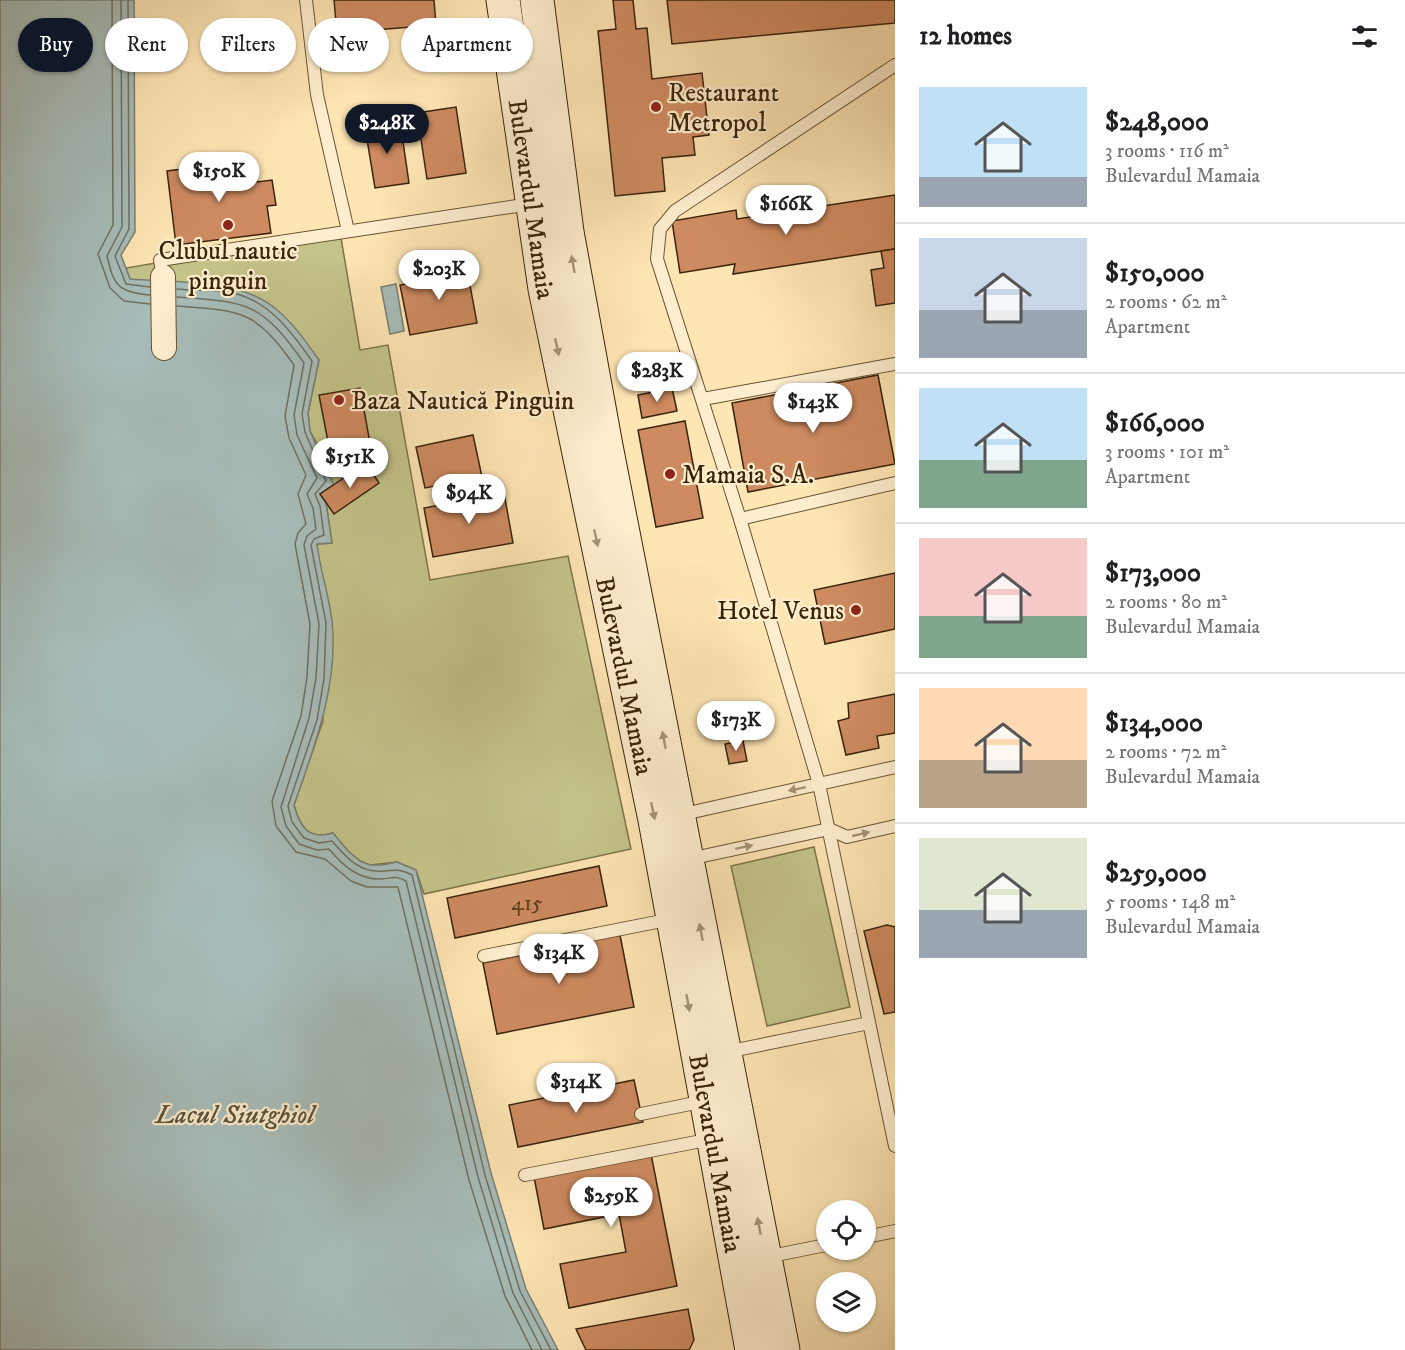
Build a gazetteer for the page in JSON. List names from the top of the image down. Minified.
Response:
{"streets":{"main road":["Bulevardul Mamaia"]},"water":["Lacul Siutghiol"],"places":["Restaurant Metropol","Clubul nautic pinguin","Baza Nautică Pinguin","Mamaia S.A.","Hotel Venus"],"house_numbers":["415"],"page":{"heading":"12 homes","chip":["Buy","Rent","Filters","New","Apartment"],"list":[{"name":"$248,000","note":"3 rooms · 116 m² · Bulevardul Mamaia"},{"name":"$150,000","note":"2 rooms · 62 m² · Apartment"},{"name":"$166,000","note":"3 rooms · 101 m² · Apartment"},{"name":"$173,000","note":"2 rooms · 80 m² · Bulevardul Mamaia"},{"name":"$134,000","note":"2 rooms · 72 m² · Bulevardul Mamaia"},{"name":"$259,000","note":"5 rooms · 148 m² · Bulevardul Mamaia"}],"price":["$248K","$150K","$166K","$203K","$283K","$143K","$151K","$94K","$173K","$134K","$314K","$259K"]}}
